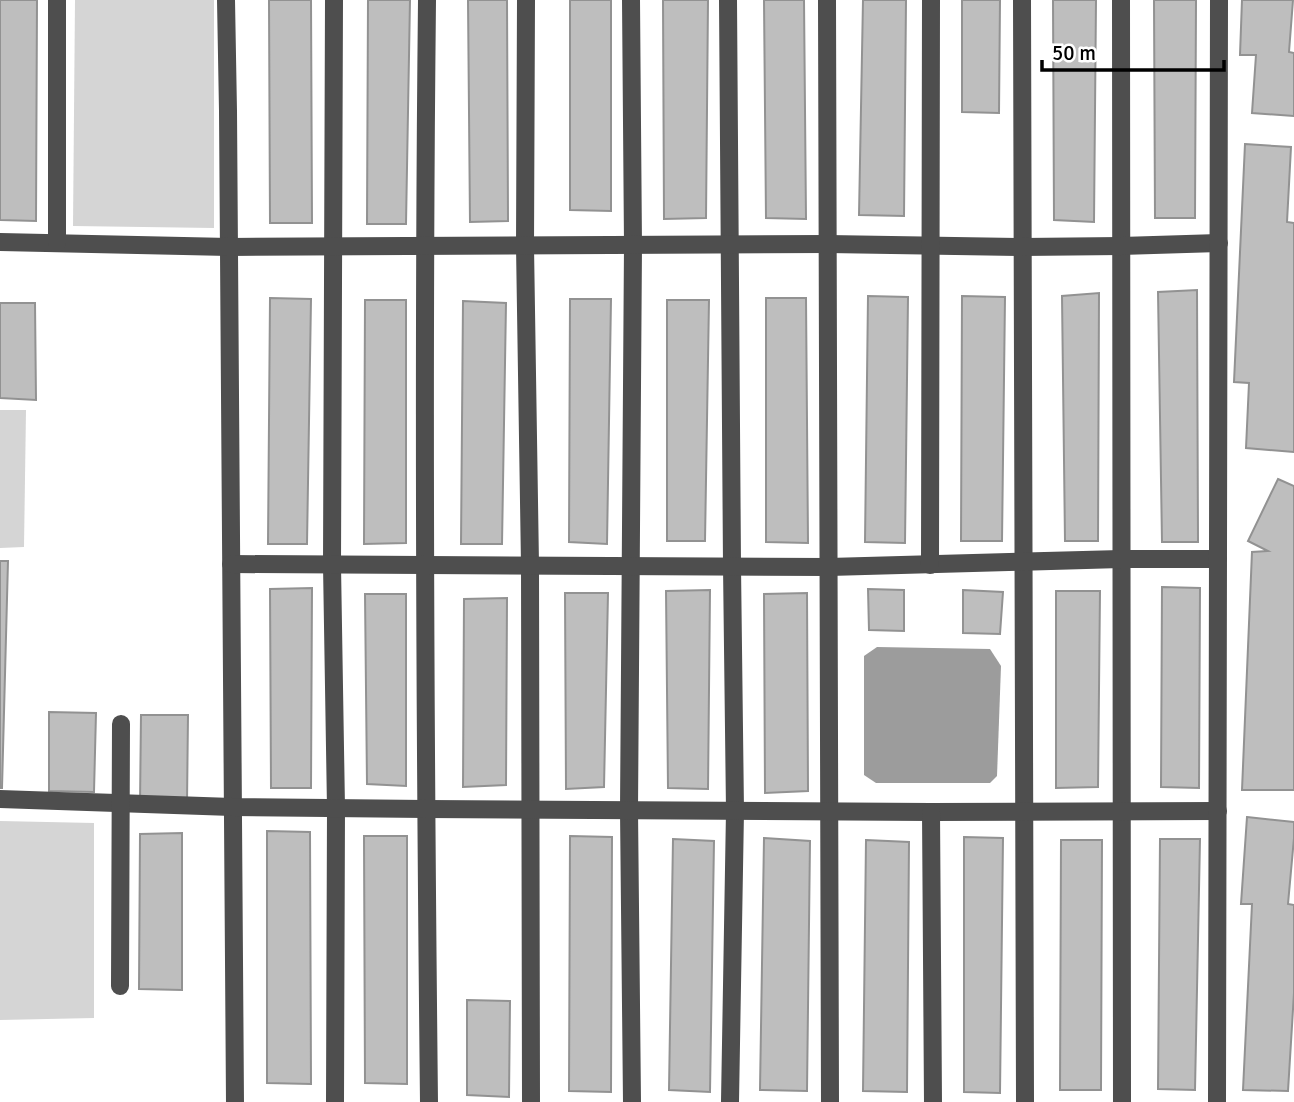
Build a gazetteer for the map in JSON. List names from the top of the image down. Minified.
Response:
{"scale_bar":"50 m"}
